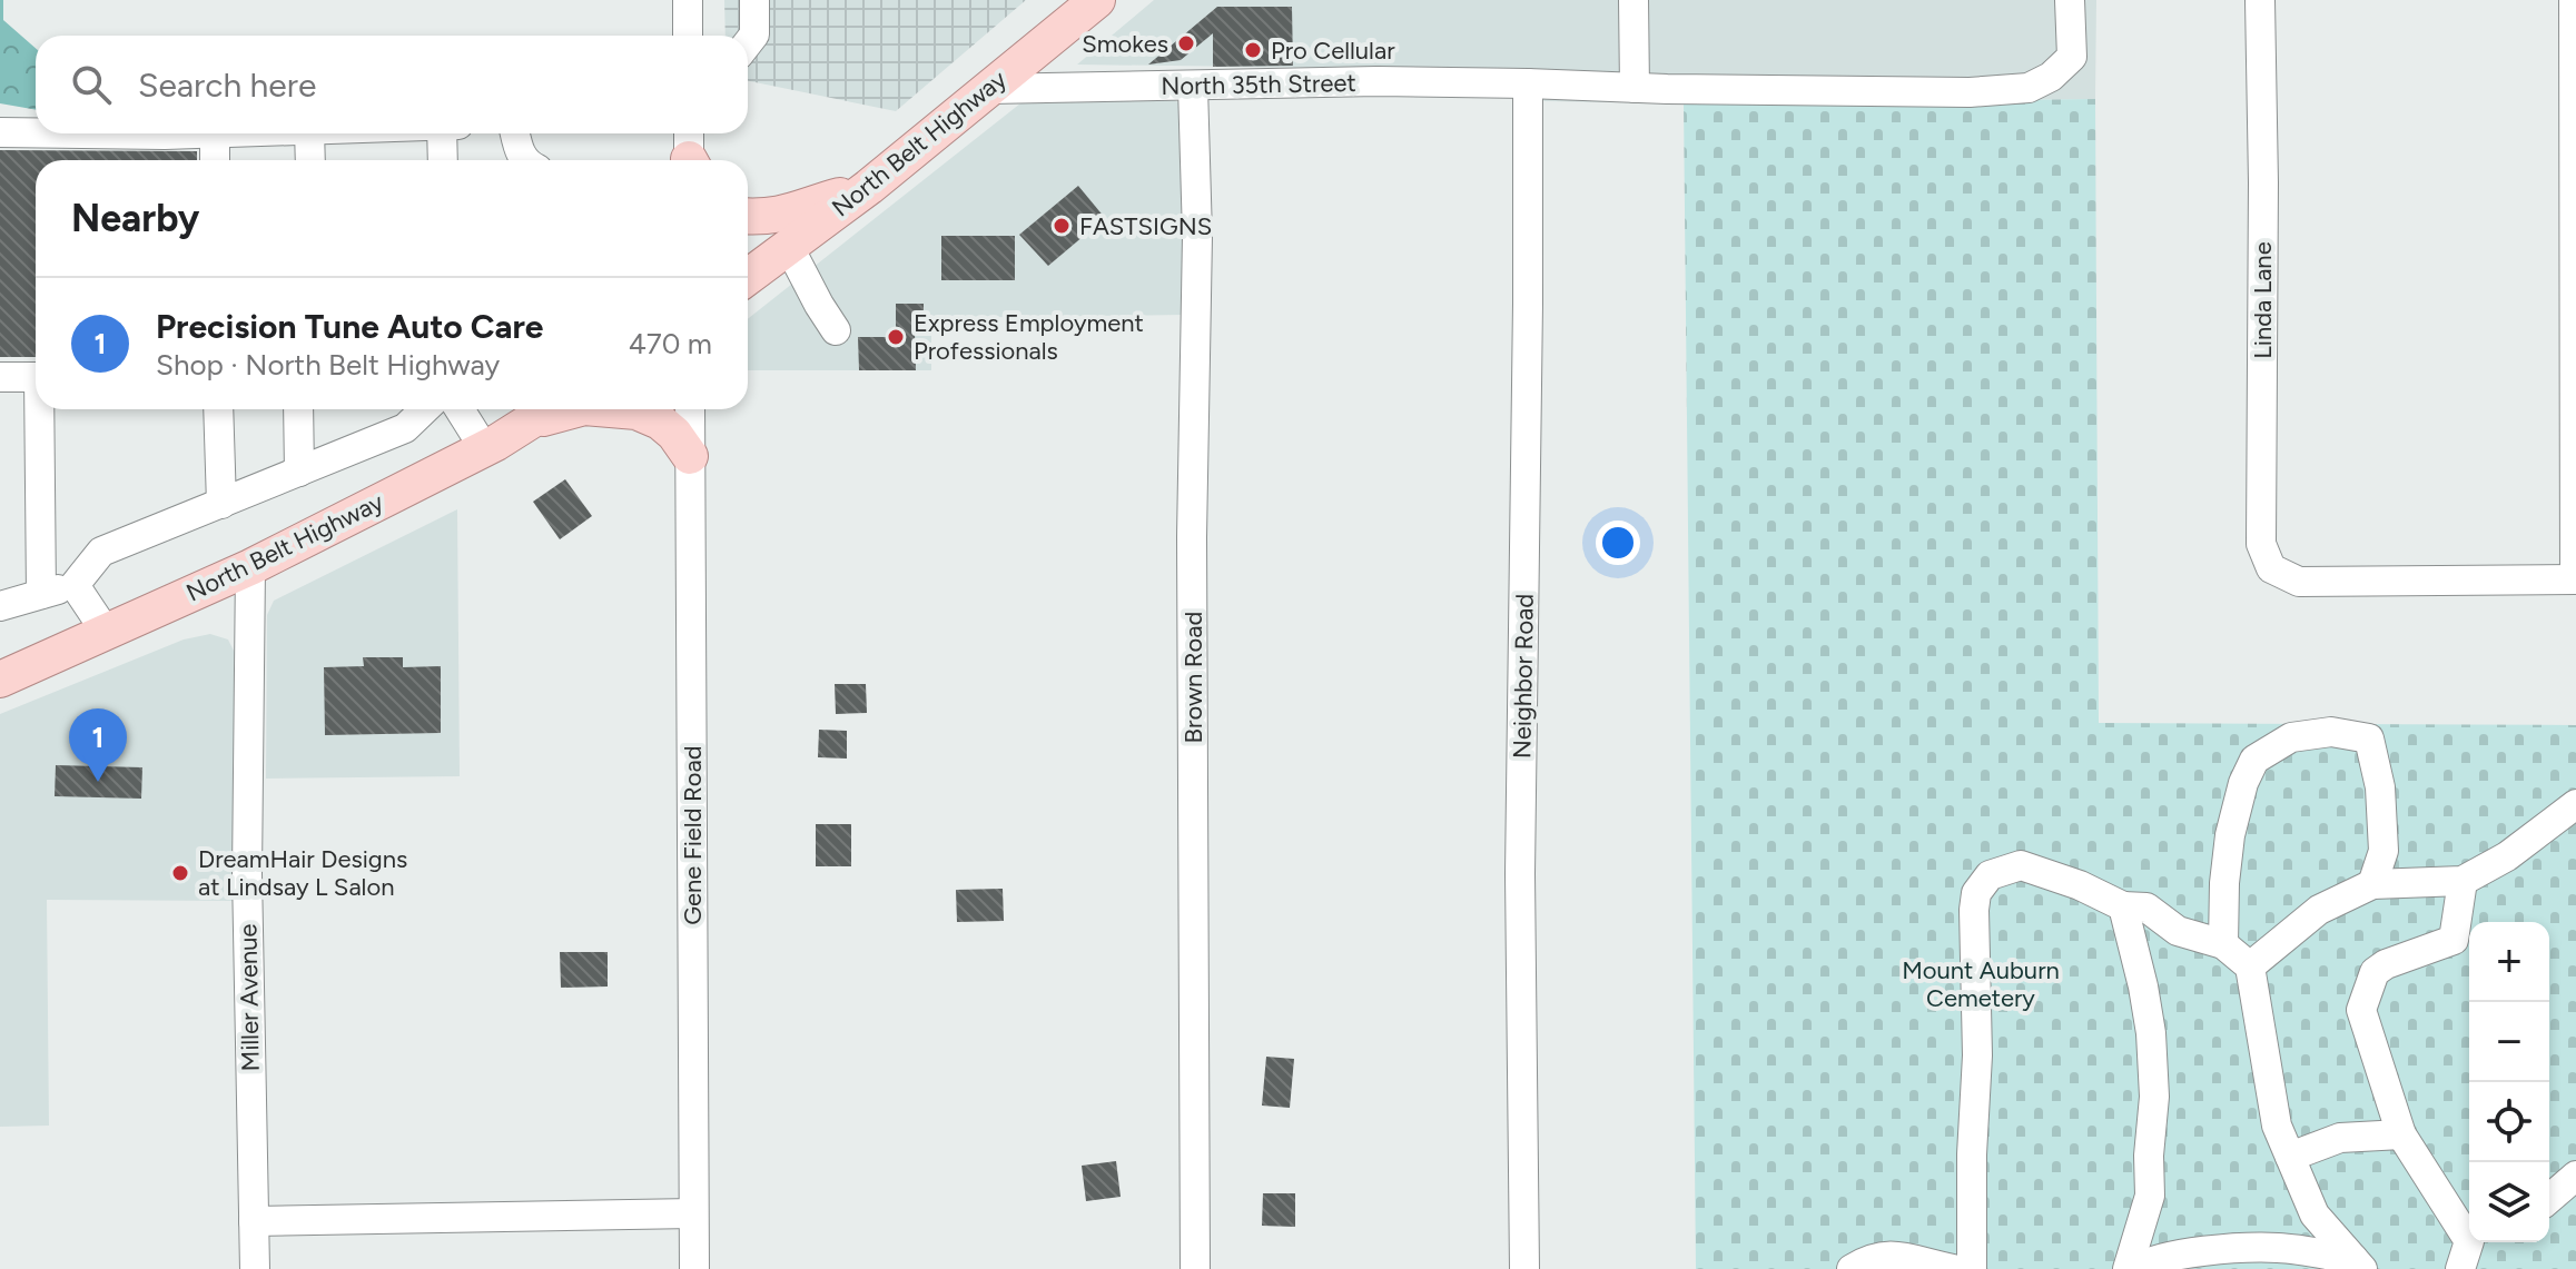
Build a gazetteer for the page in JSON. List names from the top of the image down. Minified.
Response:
{"streets":{"main road":["North Belt Highway"],"street":["North 35th Street","Linda Lane","Neighbor Road","Brown Road","Gene Field Road","Miller Avenue"]},"crossings":[["North 35th Street","North Belt Highway"],["North 35th Street","Neighbor Road"],["North 35th Street","Brown Road"],["North Belt Highway","Miller Avenue"]],"parks":["Mount Auburn Cemetery"],"places":["Smokes","Pro Cellular","FASTSIGNS","Express Employment Professionals","DreamHair Designs at Lindsay L Salon"],"page":{"search":"Search here","heading":"Nearby","list":[{"mark":"1","name":"Precision Tune Auto Care","note":"Shop · North Belt Highway","value":"470 m"}],"pins":"1","map_buttons":["+","−"]}}
